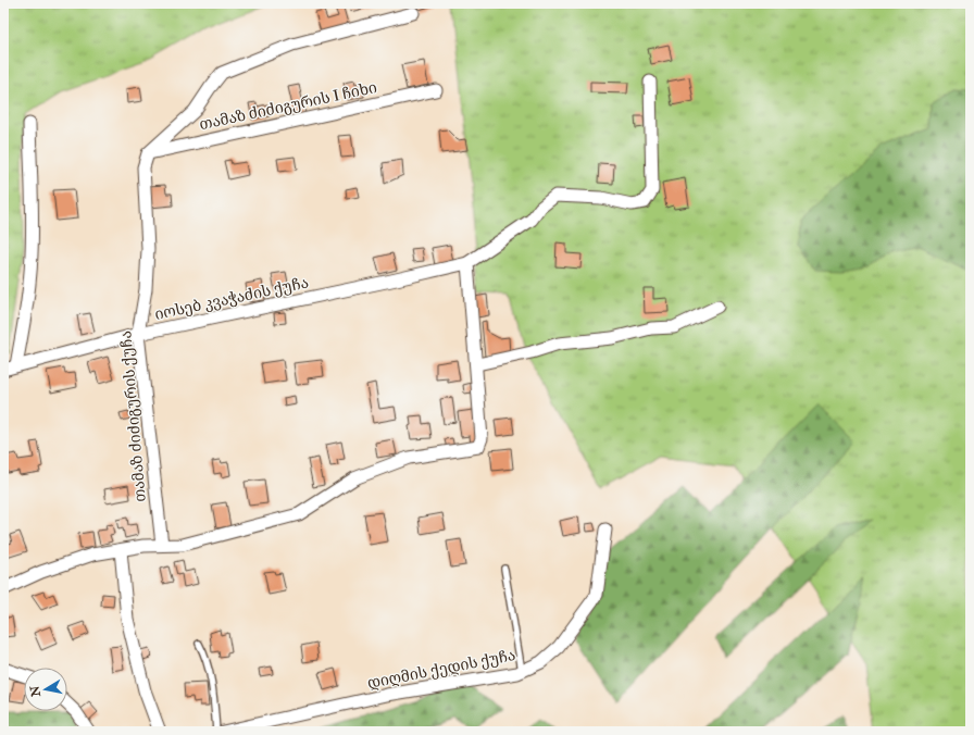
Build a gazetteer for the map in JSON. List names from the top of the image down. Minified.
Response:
{"streets":{"street":["თამაზ ძიძიგურის I ჩიხი","იოსებ კვაჭაძის ქუჩა","თამაზ ძიძიგურის ქუჩა","დიღმის ქედის ქუჩა"]},"crossings":[["თამაზ ძიძიგურის I ჩიხი","თამაზ ძიძიგურის ქუჩა"],["იოსებ კვაჭაძის ქუჩა","თამაზ ძიძიგურის ქუჩა"]],"north":"left"}
